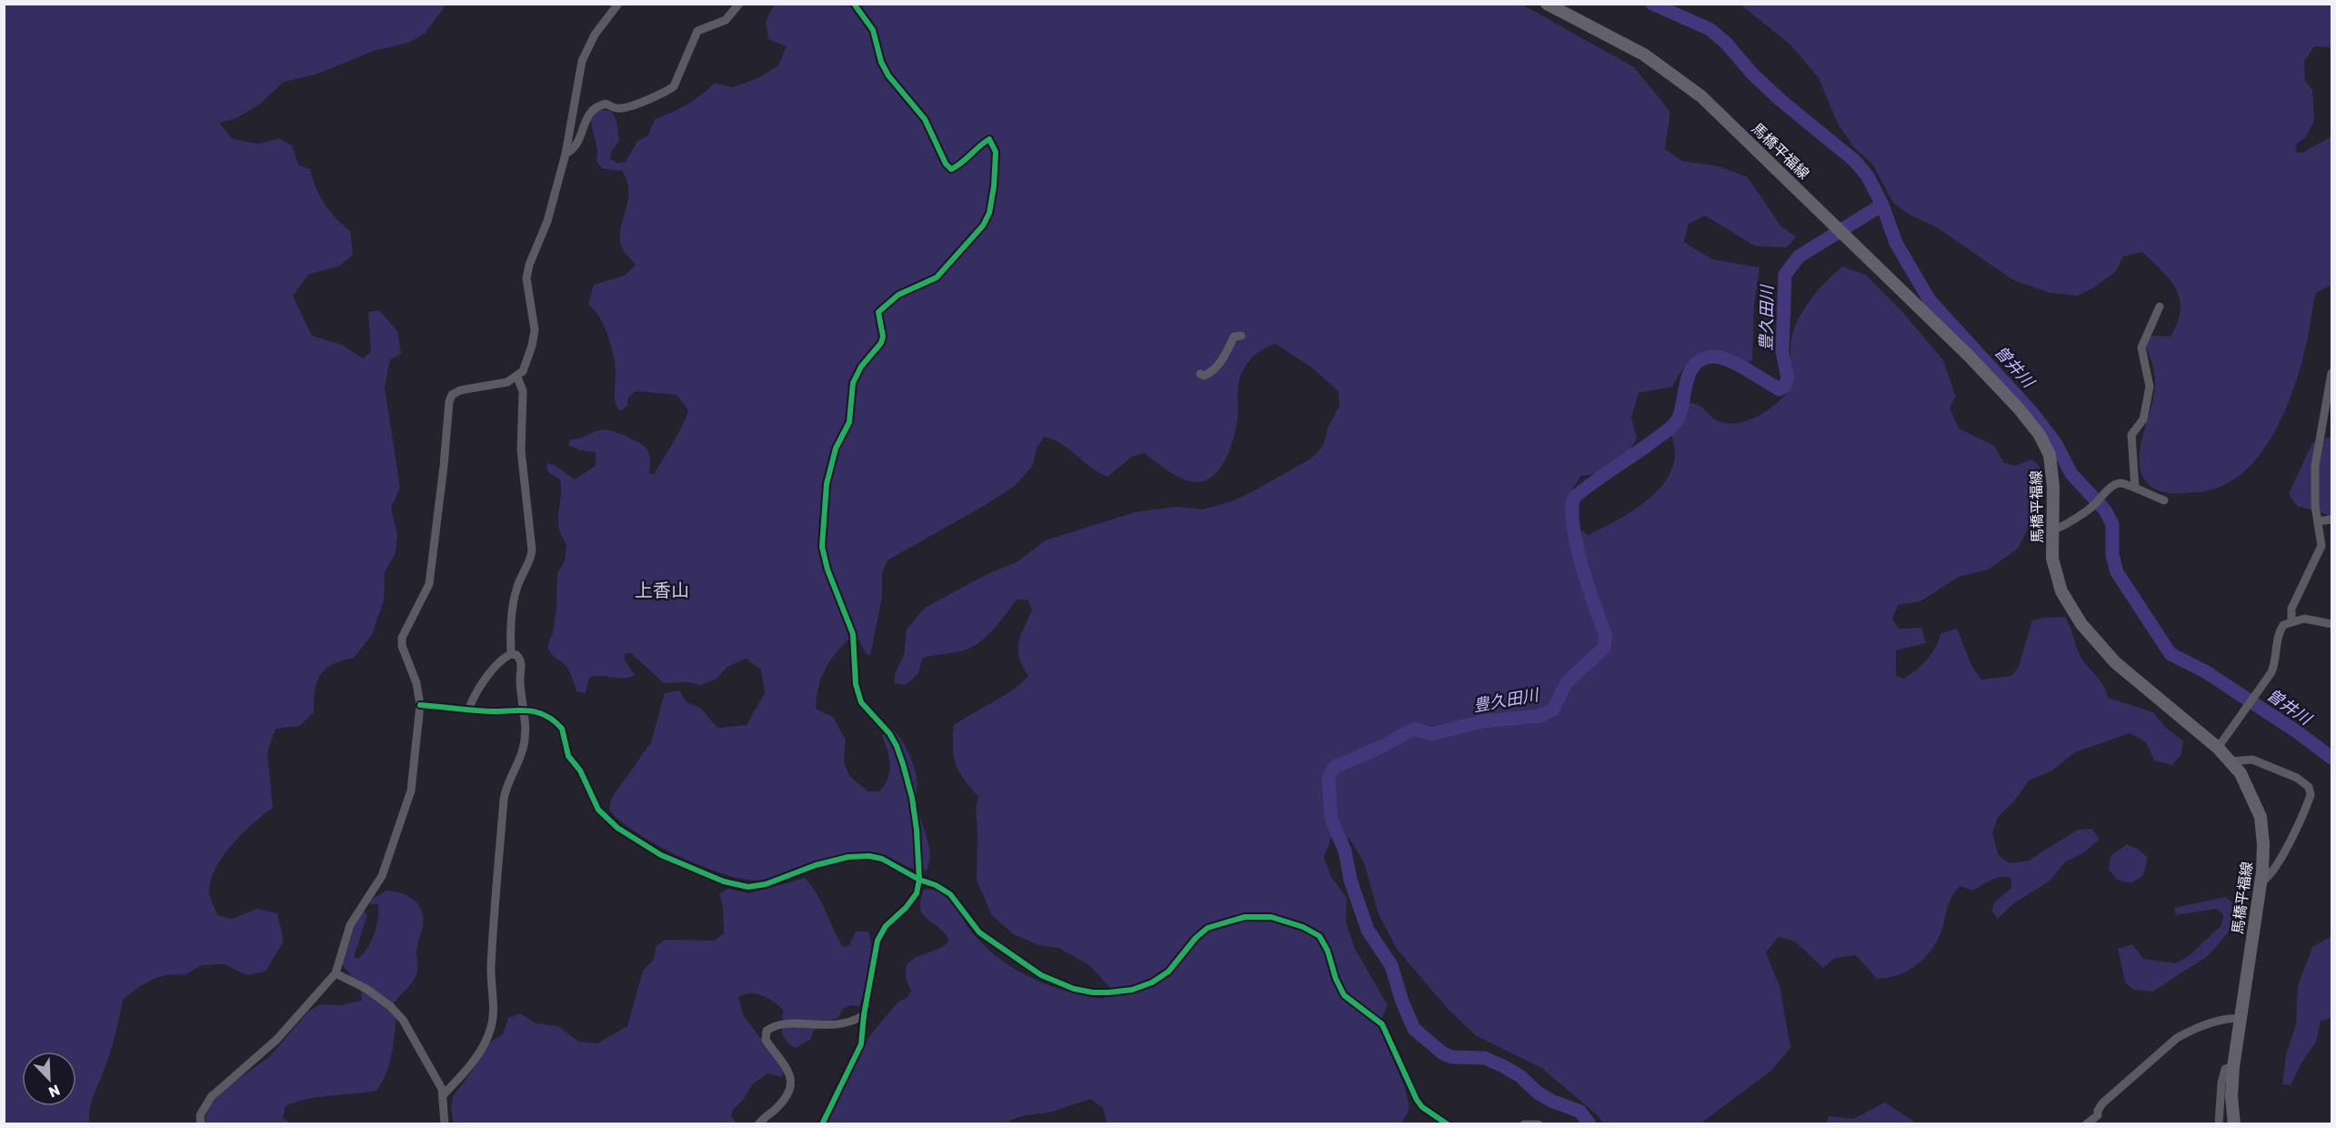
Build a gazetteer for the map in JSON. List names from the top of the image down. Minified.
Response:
{"streets":{"main road":["馬橋平福線"]},"districts":["上香山"],"water":["豊久田川","曽井川"],"north":"bottom right"}
